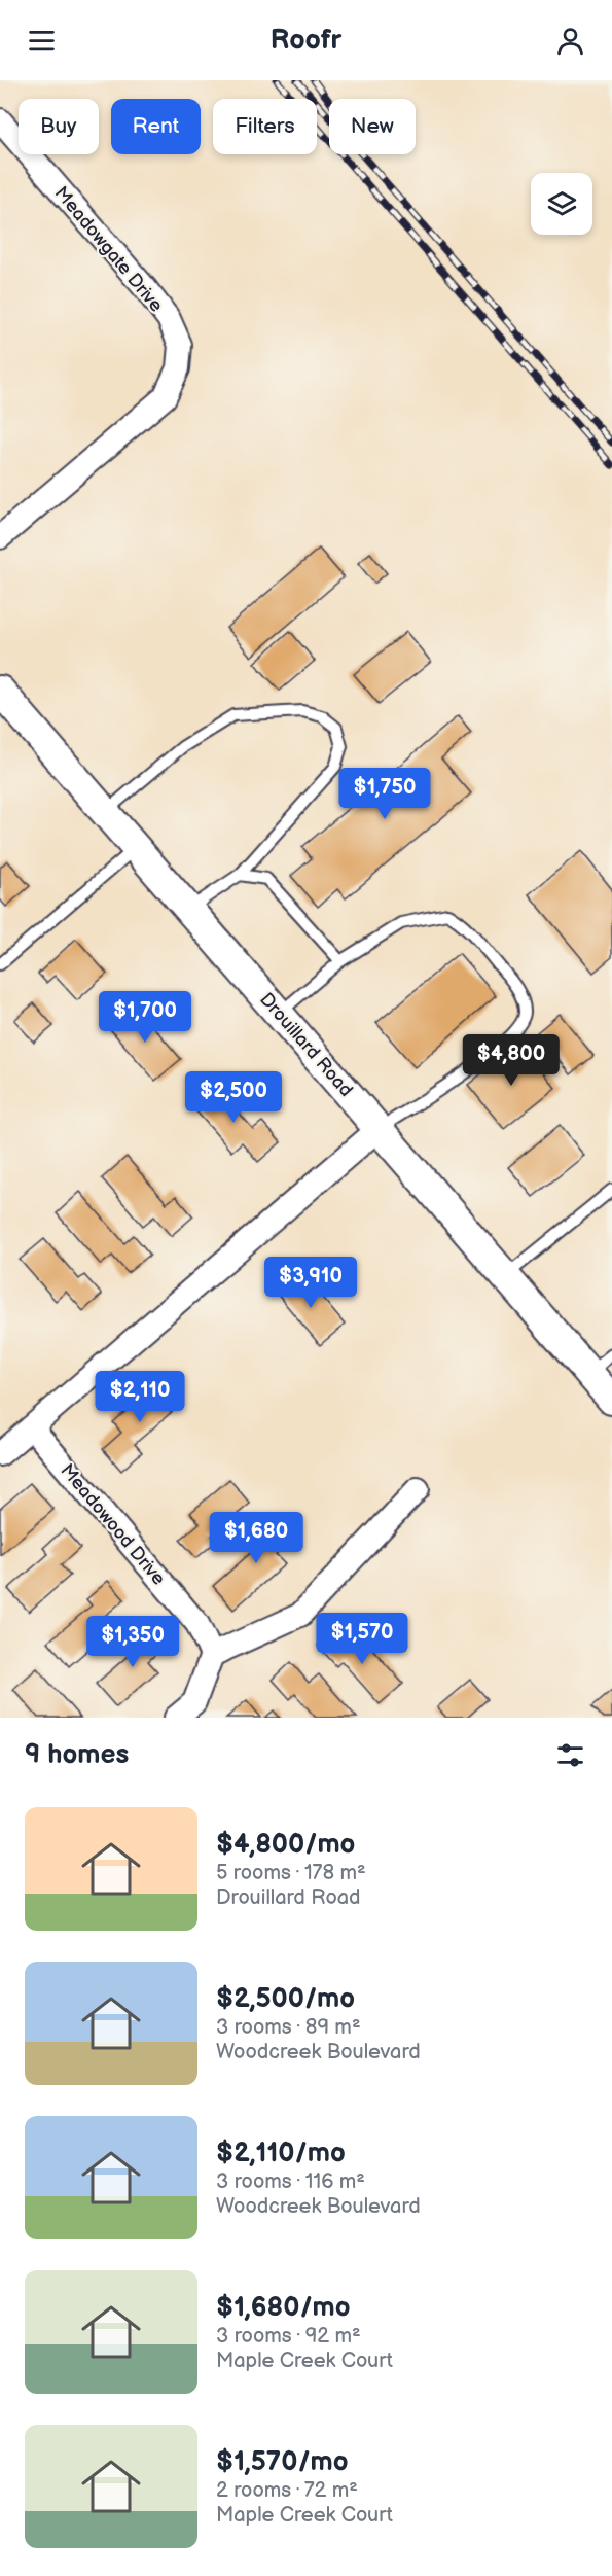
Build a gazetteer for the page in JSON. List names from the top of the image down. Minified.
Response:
{"streets":{"street":["Meadowgate Drive","Drouillard Road","Meadowood Drive"]},"page":{"header":"Roofr","chip":["Buy","Rent","Filters","New"],"price":["$1,750","$1,700","$4,800","$2,500","$3,910","$2,110","$1,680","$1,570","$1,350"],"heading":"9 homes","list":[{"name":"$4,800/mo","note":"5 rooms · 178 m² · Drouillard Road"},{"name":"$2,500/mo","note":"3 rooms · 89 m² · Woodcreek Boulevard"},{"name":"$2,110/mo","note":"3 rooms · 116 m² · Woodcreek Boulevard"},{"name":"$1,680/mo","note":"3 rooms · 92 m² · Maple Creek Court"},{"name":"$1,570/mo","note":"2 rooms · 72 m² · Maple Creek Court"}]}}
